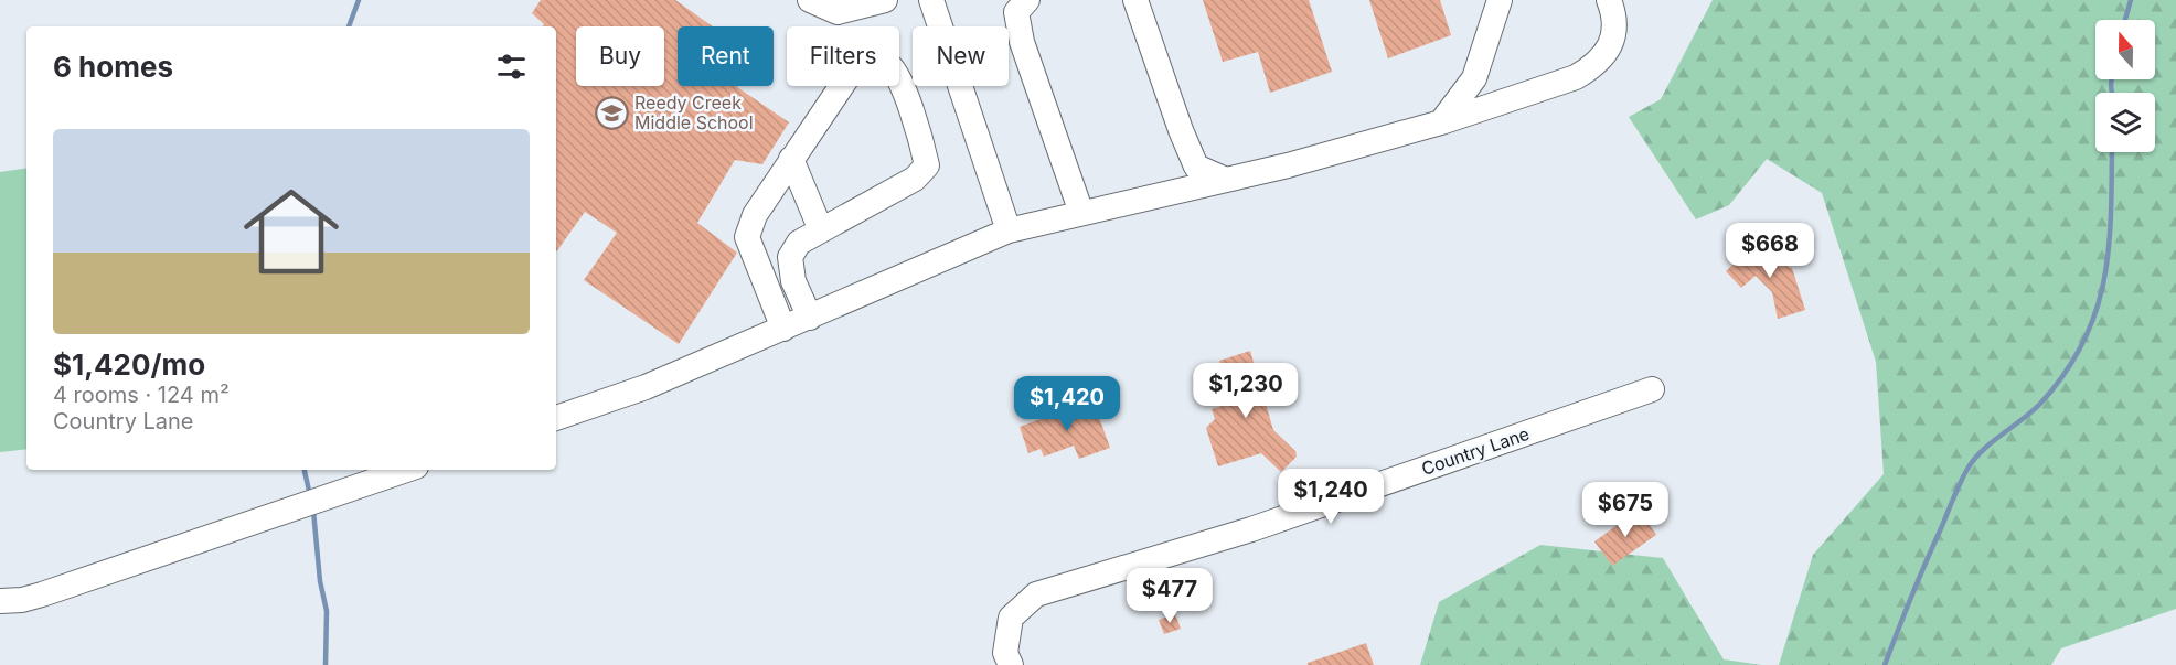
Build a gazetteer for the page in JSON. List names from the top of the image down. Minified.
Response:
{"streets":{"street":["Country Lane"]},"places":{"school or university":["Reedy Creek Middle School"]},"north":"top","page":{"chip":["Buy","Rent","Filters","New"],"heading":"6 homes","list":[{"name":"$1,420/mo","note":"4 rooms · 124 m² · Country Lane"}],"price":["$668","$1,230","$1,420","$1,240","$675","$477"]}}
